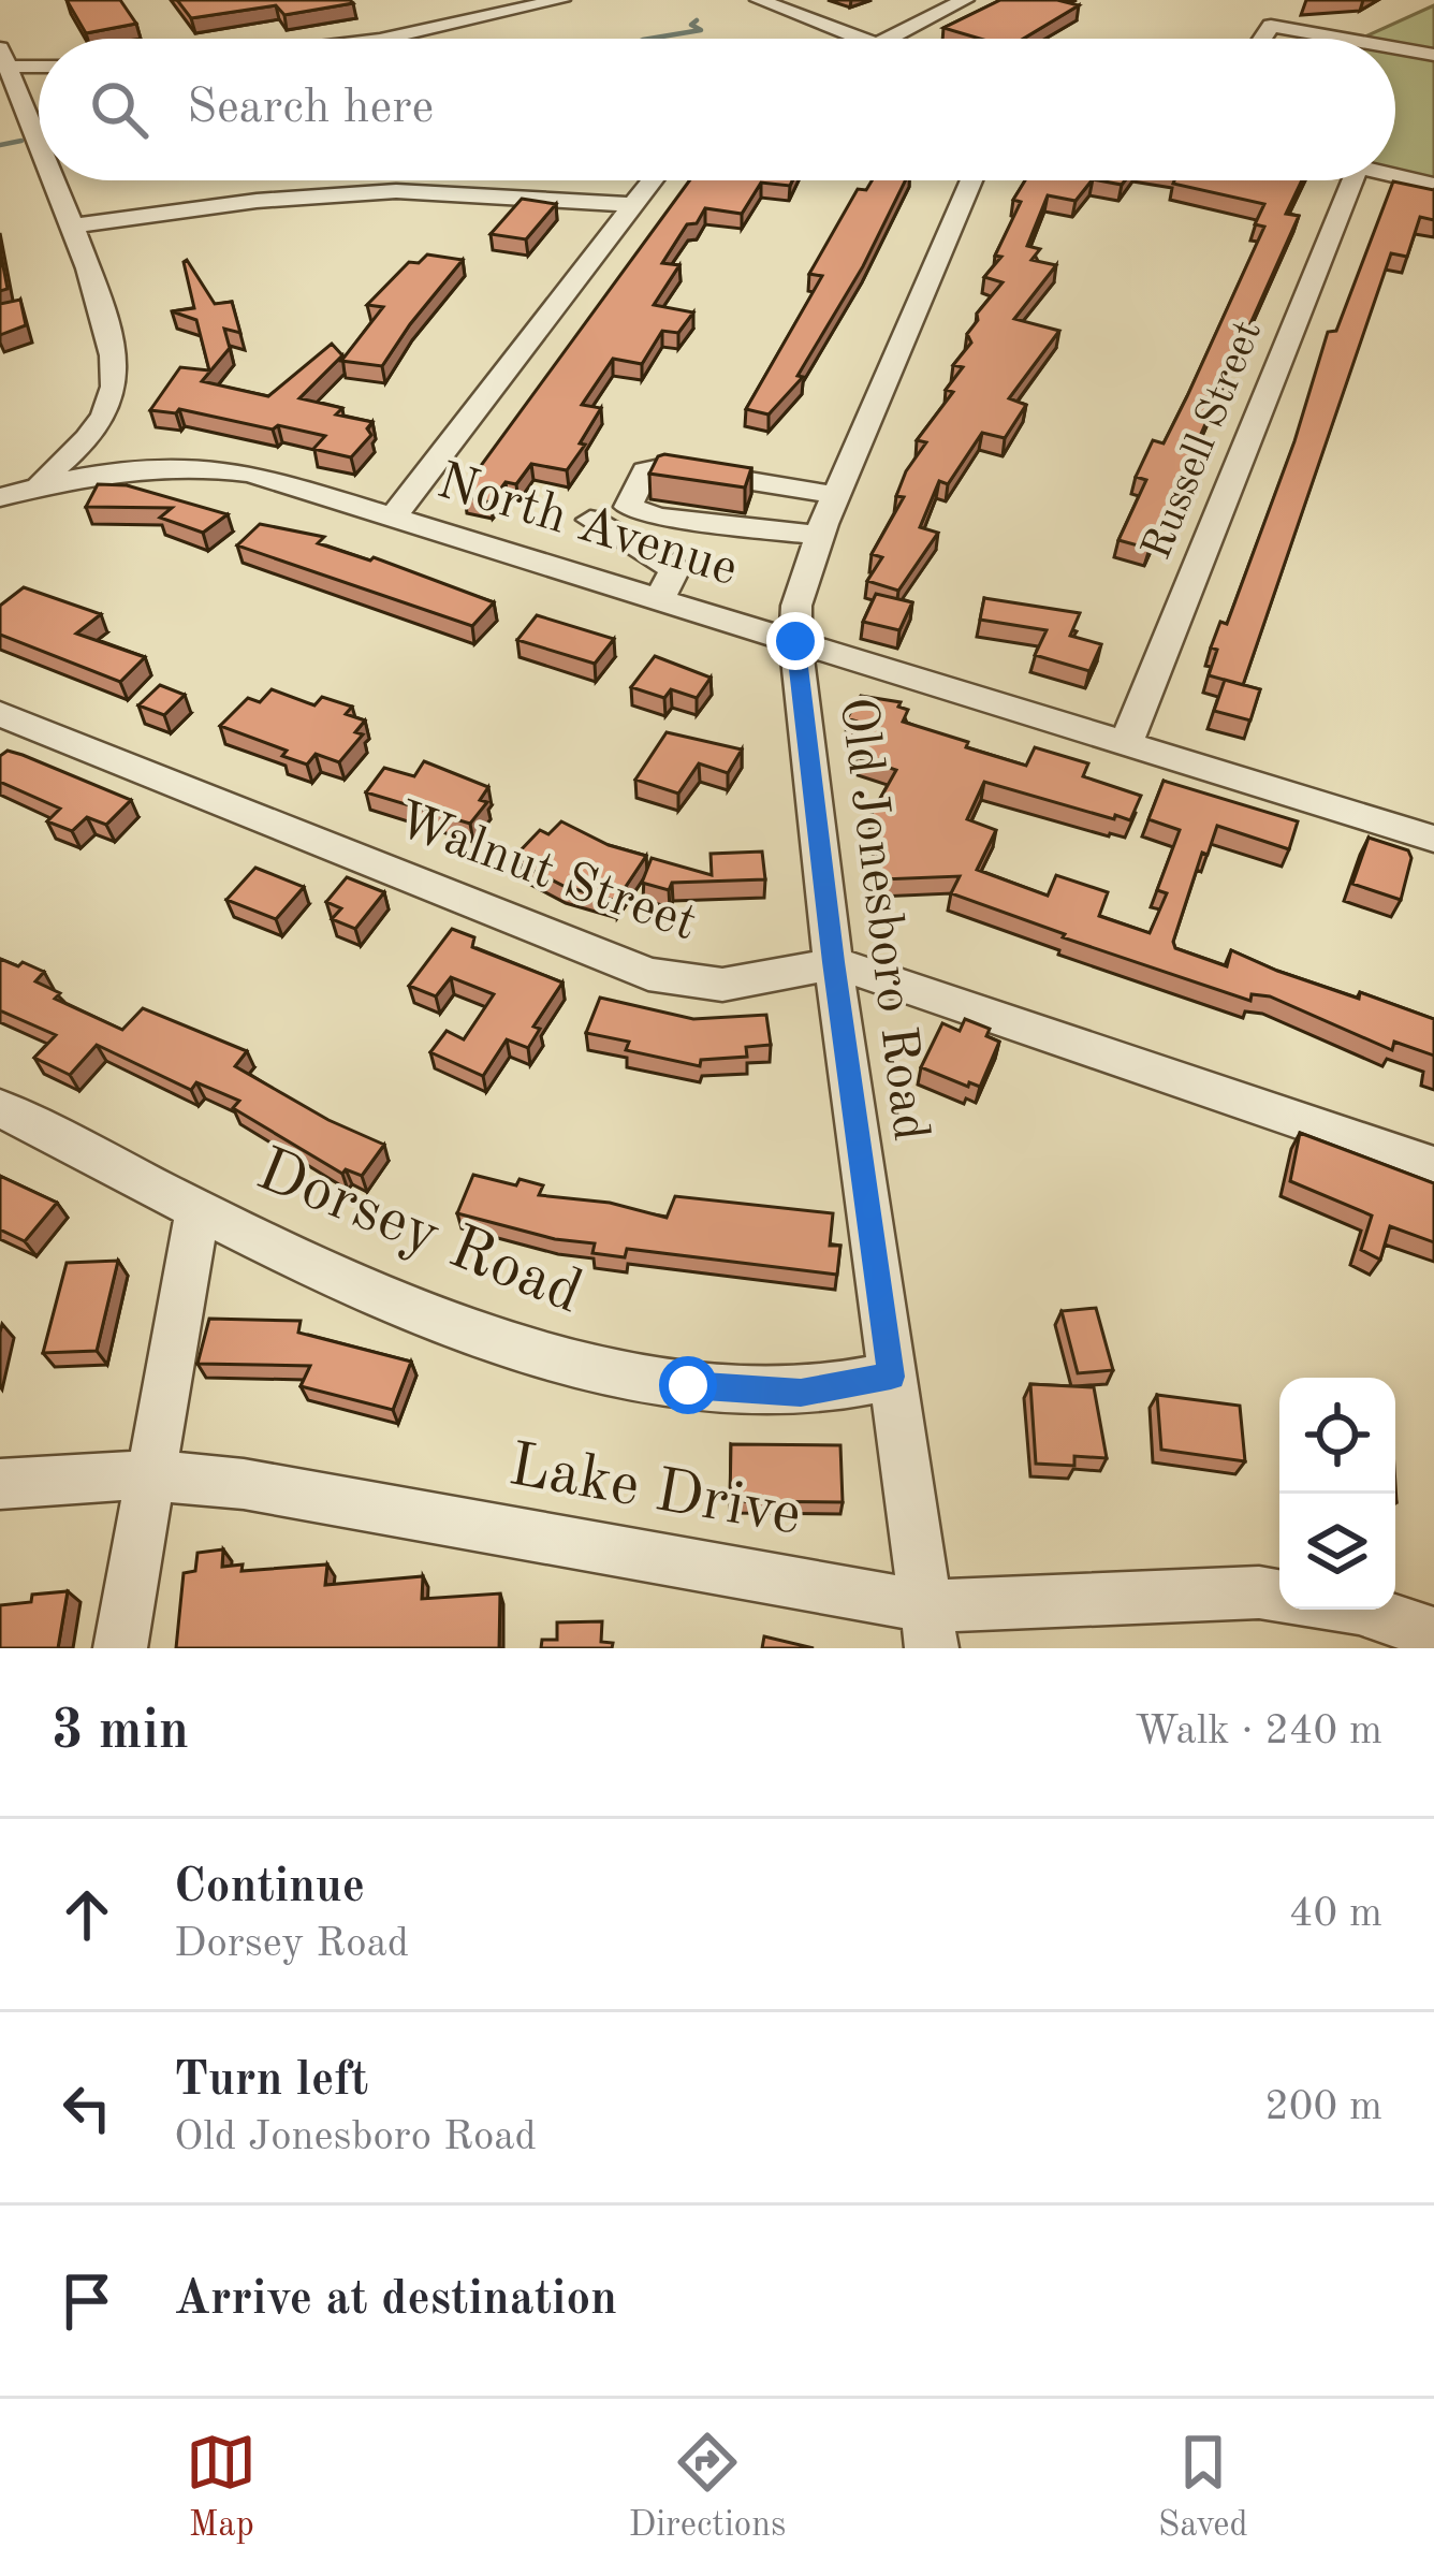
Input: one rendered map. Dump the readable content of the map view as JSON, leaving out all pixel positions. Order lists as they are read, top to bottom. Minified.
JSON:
{"streets":{"street":["Russell Street","North Avenue","Walnut Street","Old Jonesboro Road","Dorsey Road","Lake Drive"]},"crossings":[["Russell Street","North Avenue"],["North Avenue","Old Jonesboro Road"],["Walnut Street","Old Jonesboro Road"],["Old Jonesboro Road","Dorsey Road"],["Old Jonesboro Road","Lake Drive"]],"page":{"search":"Search here","heading":["3 min","Walk · 240 m"],"list":[["Continue","Dorsey Road","40 m"],["Turn left","Old Jonesboro Road","200 m"],"Arrive at destination"],"nav":["Map","Directions","Saved"]}}
